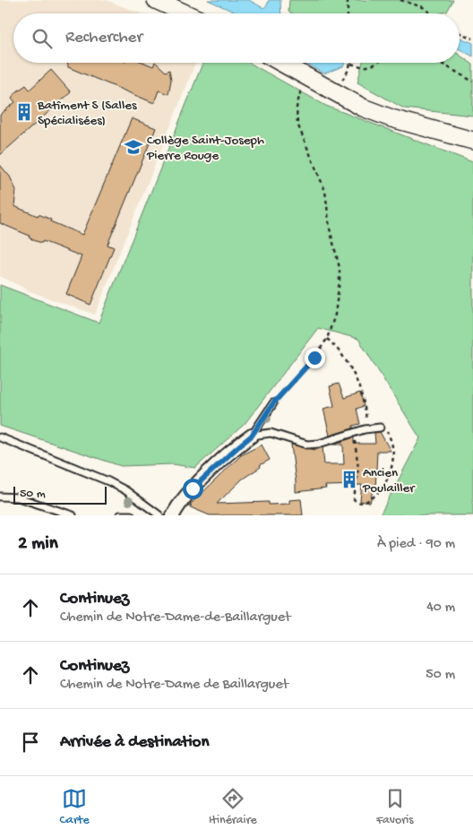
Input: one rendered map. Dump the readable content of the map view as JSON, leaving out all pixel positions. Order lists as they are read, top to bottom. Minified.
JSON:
{"places":{"building":["Batîment S (Salles Spécialisées)","Ancien Poulailler"],"school or university":["Collège Saint-Joseph Pierre Rouge"]},"scale_bar":"50 m","page":{"search":"Rechercher","scale":"50 m","heading":["2 min","À pied · 90 m"],"list":[["Continuez","Chemin de Notre-Dame-de-Baillarguet","40 m"],["Continuez","Chemin de Notre-Dame de Baillarguet","50 m"],"Arrivée à destination"],"nav":["Carte","Itinéraire","Favoris"]}}
